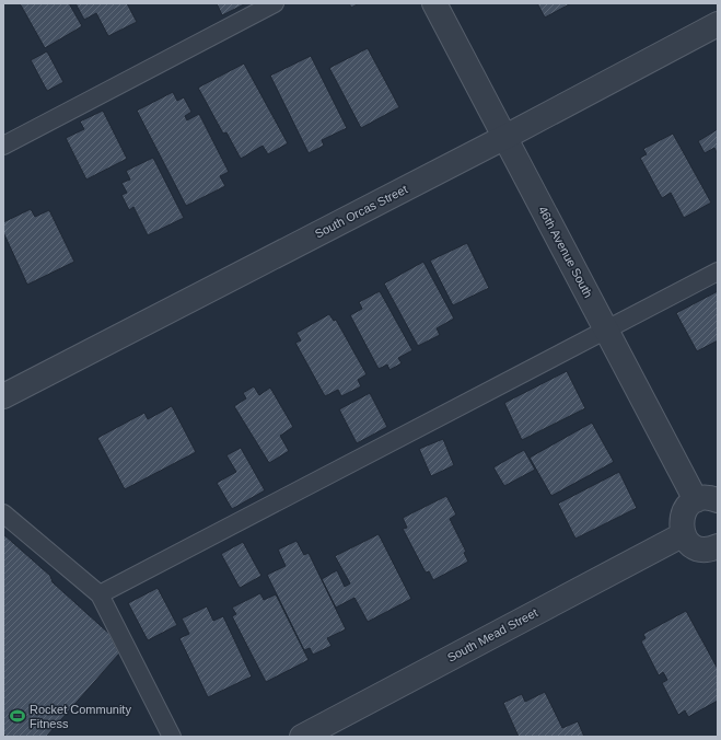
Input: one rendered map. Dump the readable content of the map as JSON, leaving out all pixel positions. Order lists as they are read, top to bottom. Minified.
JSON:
{"streets":{"street":["South Orcas Street","46th Avenue South","South Mead Street"]},"crossings":[["South Orcas Street","46th Avenue South"]],"places":{"sports":["Rocket Community Fitness"]}}
